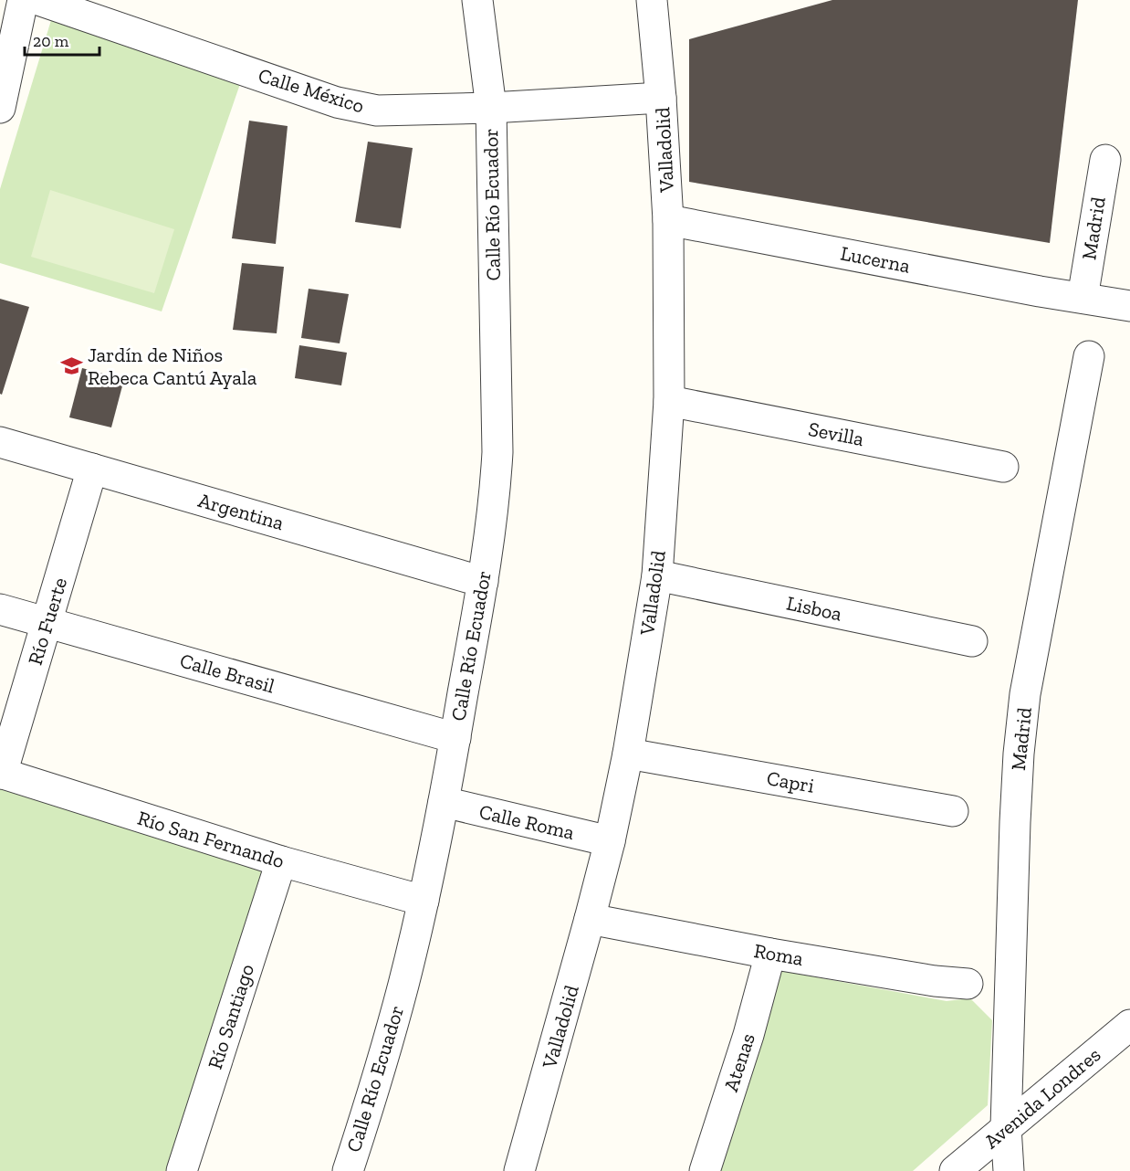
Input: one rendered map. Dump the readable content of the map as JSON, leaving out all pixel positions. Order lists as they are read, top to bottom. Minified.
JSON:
{"streets":{"street":["Calle México","Valladolid","Calle Río Ecuador","Madrid","Lucerna","Sevilla","Argentina","Lisboa","Río Fuerte","Calle Brasil","Capri","Calle Roma","Río San Fernando","Roma","Río Santiago","Atenas","Avenida Londres"]},"crossings":[["Calle México","Valladolid"],["Calle México","Calle Río Ecuador"],["Valladolid","Lucerna"],["Valladolid","Sevilla"],["Valladolid","Lisboa"],["Valladolid","Capri"],["Valladolid","Calle Roma"],["Valladolid","Roma"],["Calle Río Ecuador","Argentina"],["Calle Río Ecuador","Calle Brasil"],["Calle Río Ecuador","Calle Roma"],["Calle Río Ecuador","Río San Fernando"],["Madrid","Lucerna"],["Madrid","Avenida Londres"],["Argentina","Río Fuerte"],["Río Fuerte","Calle Brasil"],["Río Fuerte","Río San Fernando"],["Río San Fernando","Río Santiago"],["Roma","Atenas"]],"places":{"school or university":["Jardín de Niños Rebeca Cantú Ayala"]},"scale_bar":"20 m"}
